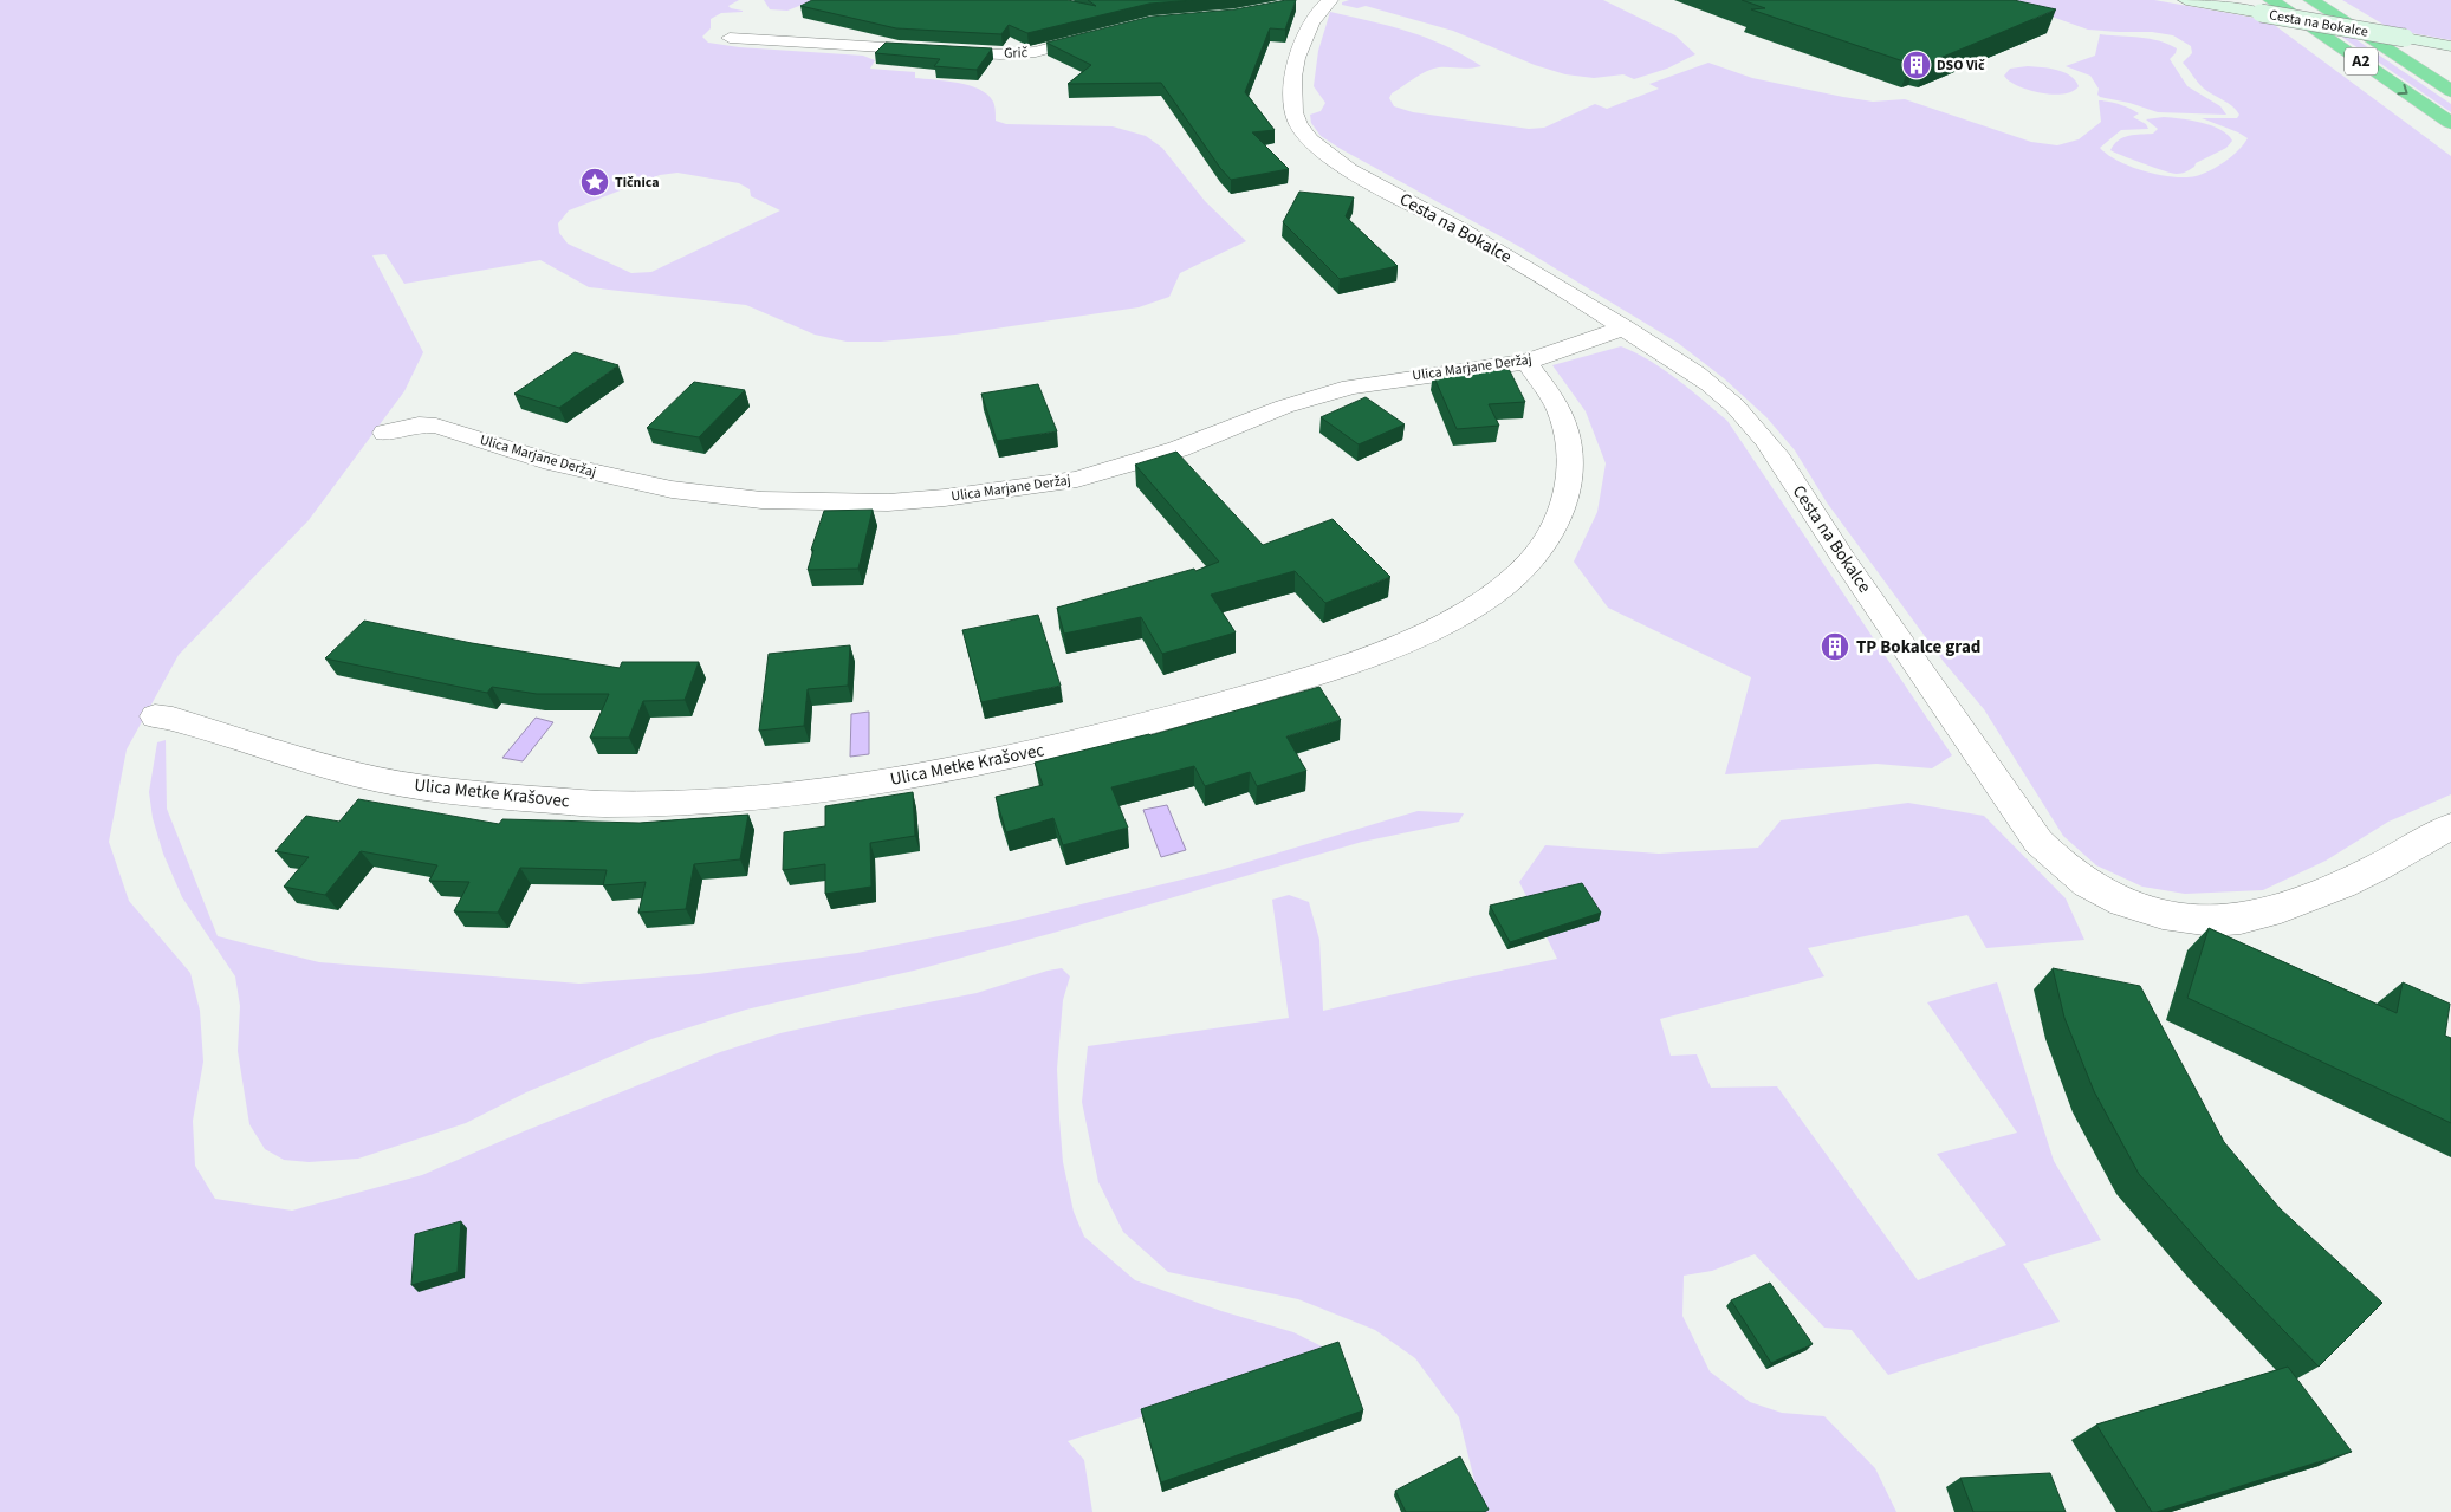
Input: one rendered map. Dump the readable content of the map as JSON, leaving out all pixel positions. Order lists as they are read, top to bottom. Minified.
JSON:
{"streets":{"highway":["A2"],"street":["Cesta na Bokalce","Grič","Ulica Marjane Deržaj","Ulica Metke Krašovec"]},"crossings":[["Cesta na Bokalce","A2"],["Cesta na Bokalce","Ulica Marjane Deržaj"],["Ulica Marjane Deržaj","Ulica Metke Krašovec"]],"places":{"building":["DSO Vič","TP Bokalce grad"],"place":["Tičnica"]}}
